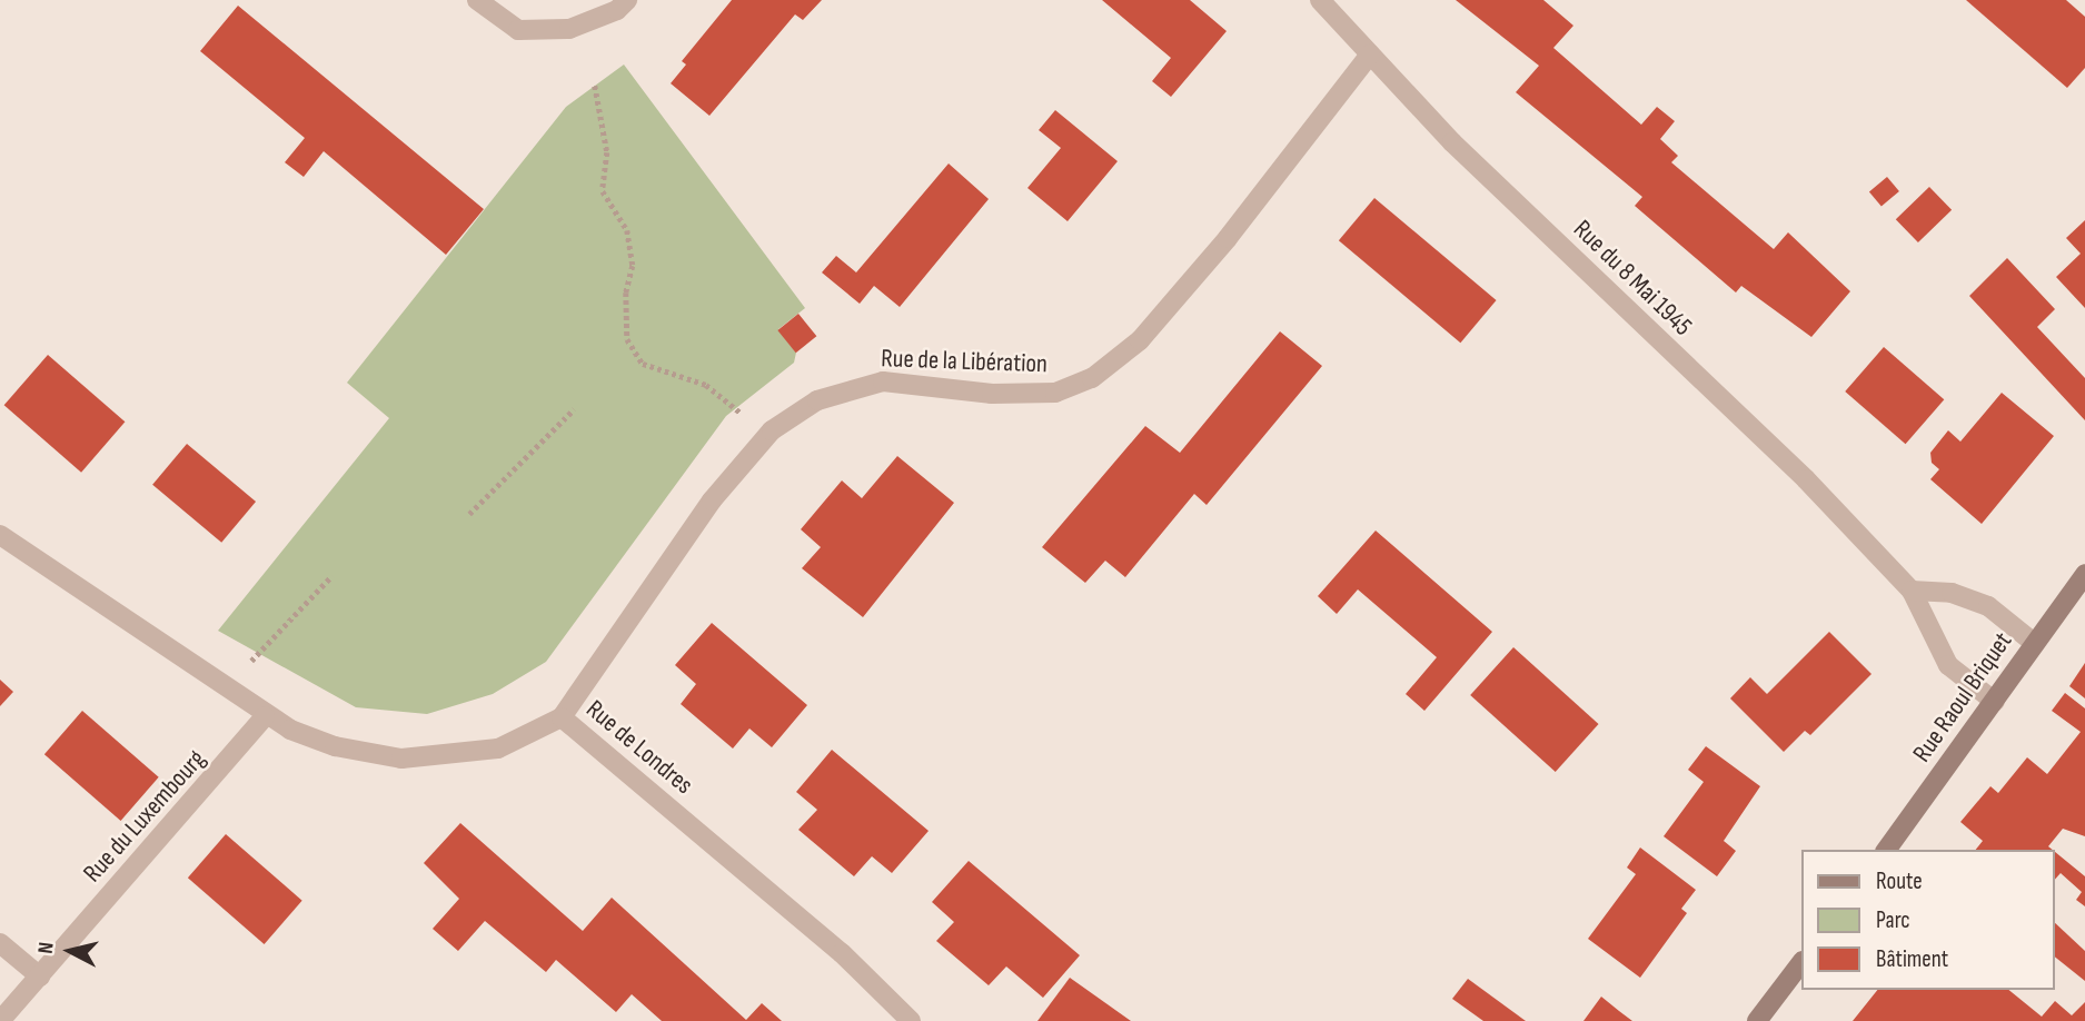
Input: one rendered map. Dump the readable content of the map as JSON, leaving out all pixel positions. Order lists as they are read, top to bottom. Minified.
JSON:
{"streets":{"main road":["Rue Raoul Briquet"],"street":["Rue du 8 Mai 1945","Rue de la Libération","Rue de Londres","Rue du Luxembourg"]},"crossings":[["Rue du 8 Mai 1945","Rue de la Libération"],["Rue du 8 Mai 1945","Rue Raoul Briquet"],["Rue de la Libération","Rue de Londres"],["Rue de Londres","Rue du Luxembourg"]],"legend":["Route","Parc","Bâtiment"],"north":"left"}
